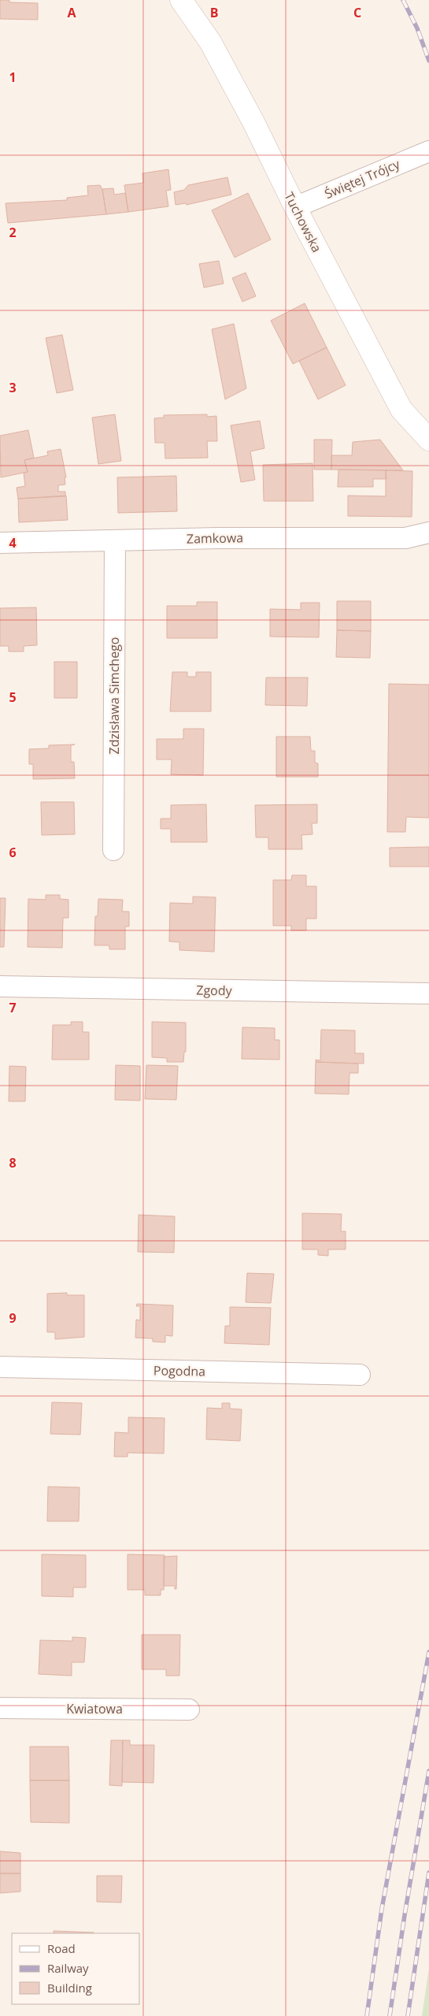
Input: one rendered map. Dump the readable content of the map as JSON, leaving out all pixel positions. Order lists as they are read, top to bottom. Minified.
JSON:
{"streets":{"street":["Świętej Trójcy","Tuchowska","Zamkowa","Zdzisława Simchego","Zgody","Pogodna","Kwiatowa"]},"crossings":[["Świętej Trójcy","Tuchowska"],["Zamkowa","Zdzisława Simchego"]],"legend":["Road","Railway","Building"],"grid":{"columns":["A","B","C"],"rows":["1","2","3","4","5","6","7","8","9"]}}
